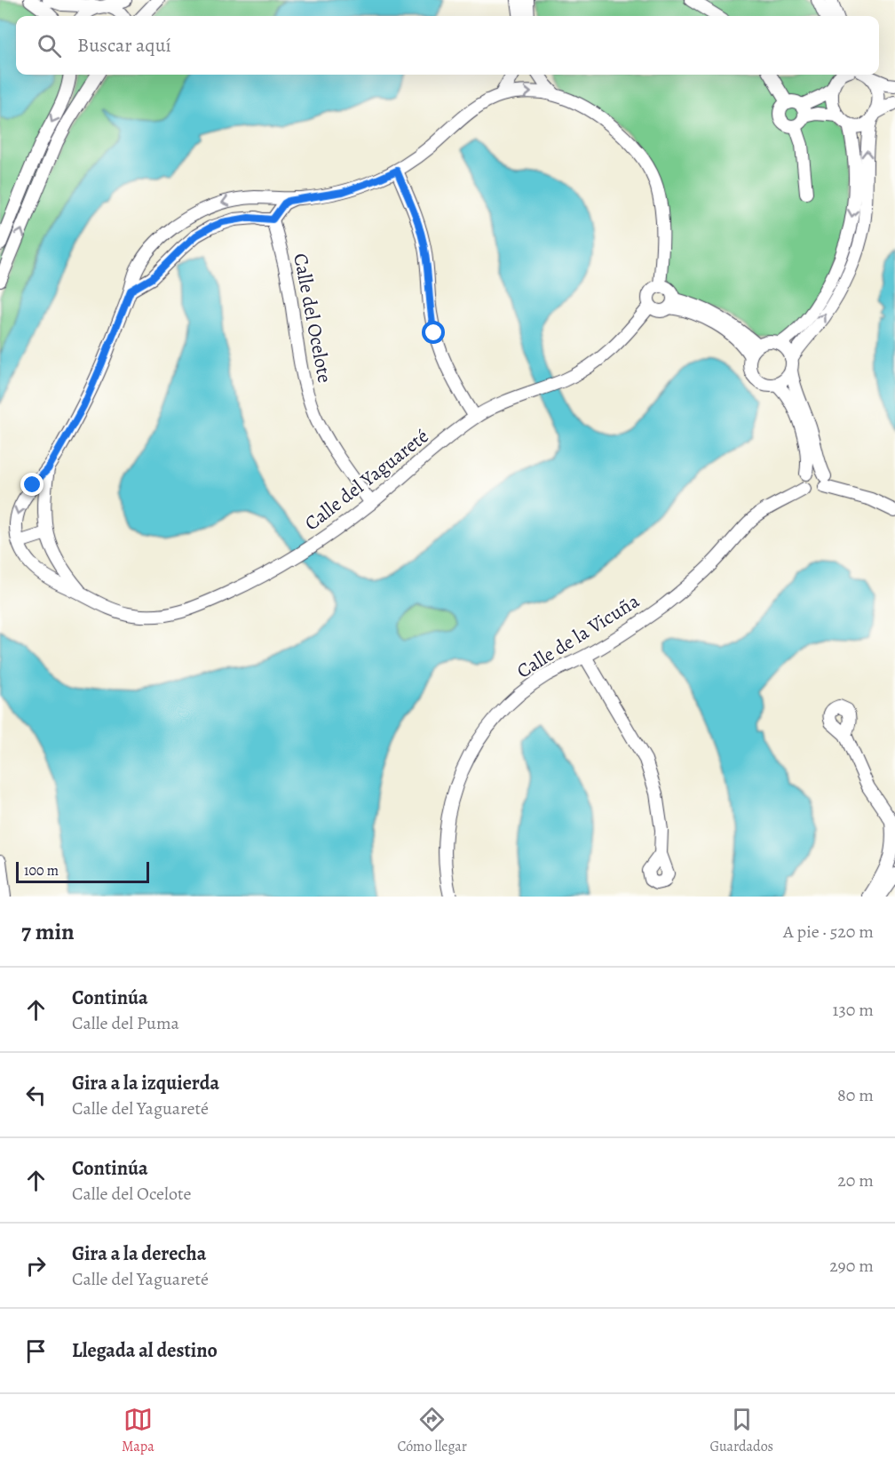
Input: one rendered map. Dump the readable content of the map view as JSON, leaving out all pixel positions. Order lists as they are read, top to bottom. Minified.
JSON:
{"streets":{"street":["Calle del Ocelote","Calle del Yaguareté","Calle de la Vicuña"]},"crossings":[["Calle del Ocelote","Calle del Yaguareté"]],"scale_bar":"100 m","page":{"search":"Buscar aquí","scale":"100 m","heading":["7 min","A pie · 520 m"],"list":[["Continúa","Calle del Puma","130 m"],["Gira a la izquierda","Calle del Yaguareté","80 m"],["Continúa","Calle del Ocelote","20 m"],["Gira a la derecha","Calle del Yaguareté","290 m"],"Llegada al destino"],"nav":["Mapa","Cómo llegar","Guardados"]}}
